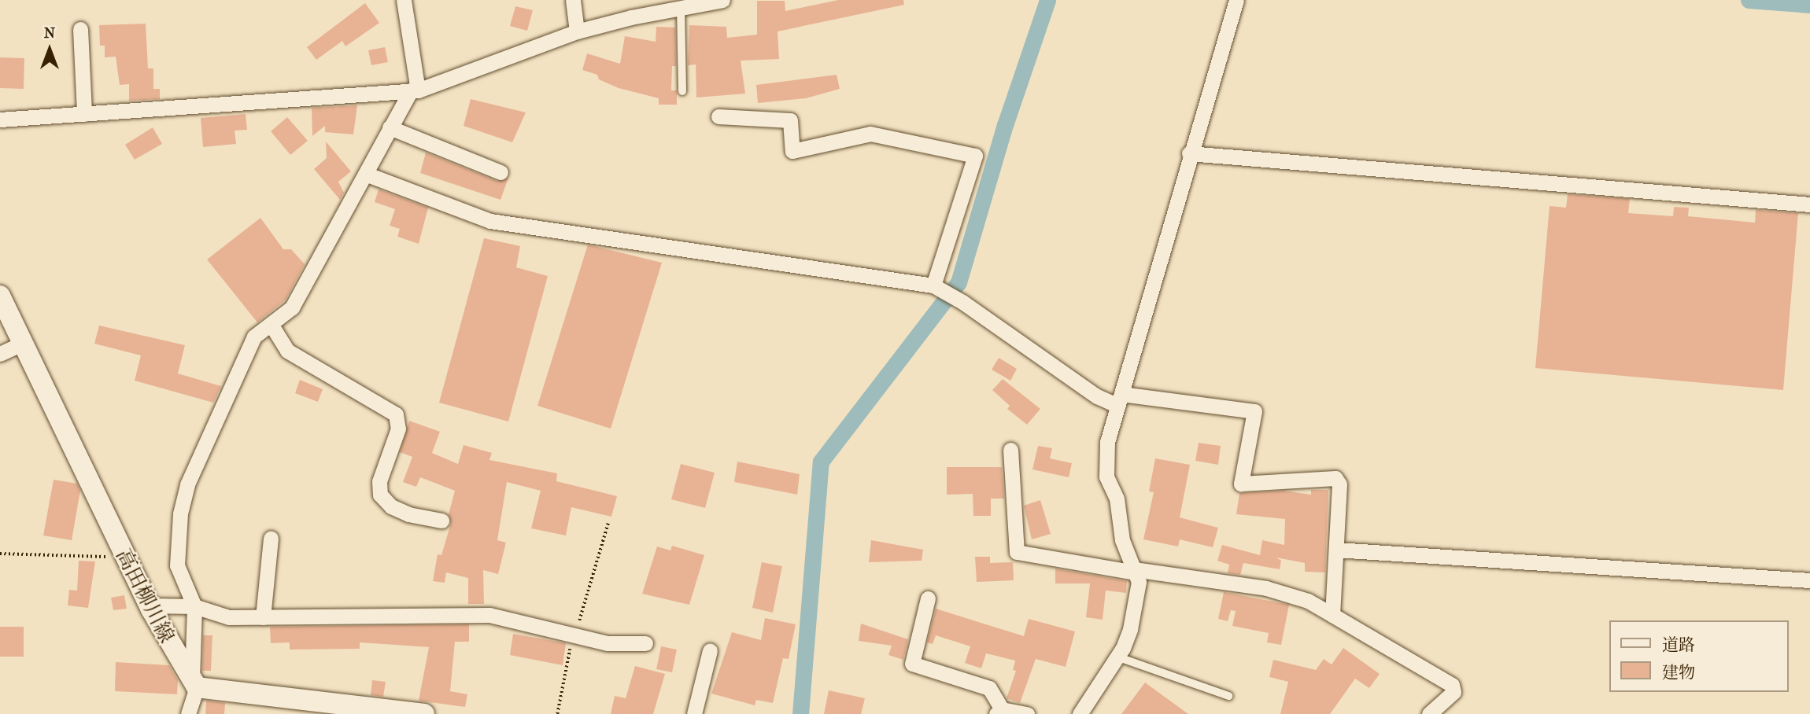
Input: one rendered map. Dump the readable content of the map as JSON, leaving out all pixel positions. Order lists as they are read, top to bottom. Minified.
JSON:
{"streets":{"main road":["高田柳川線"]},"legend":["道路","建物"],"north":"top"}
